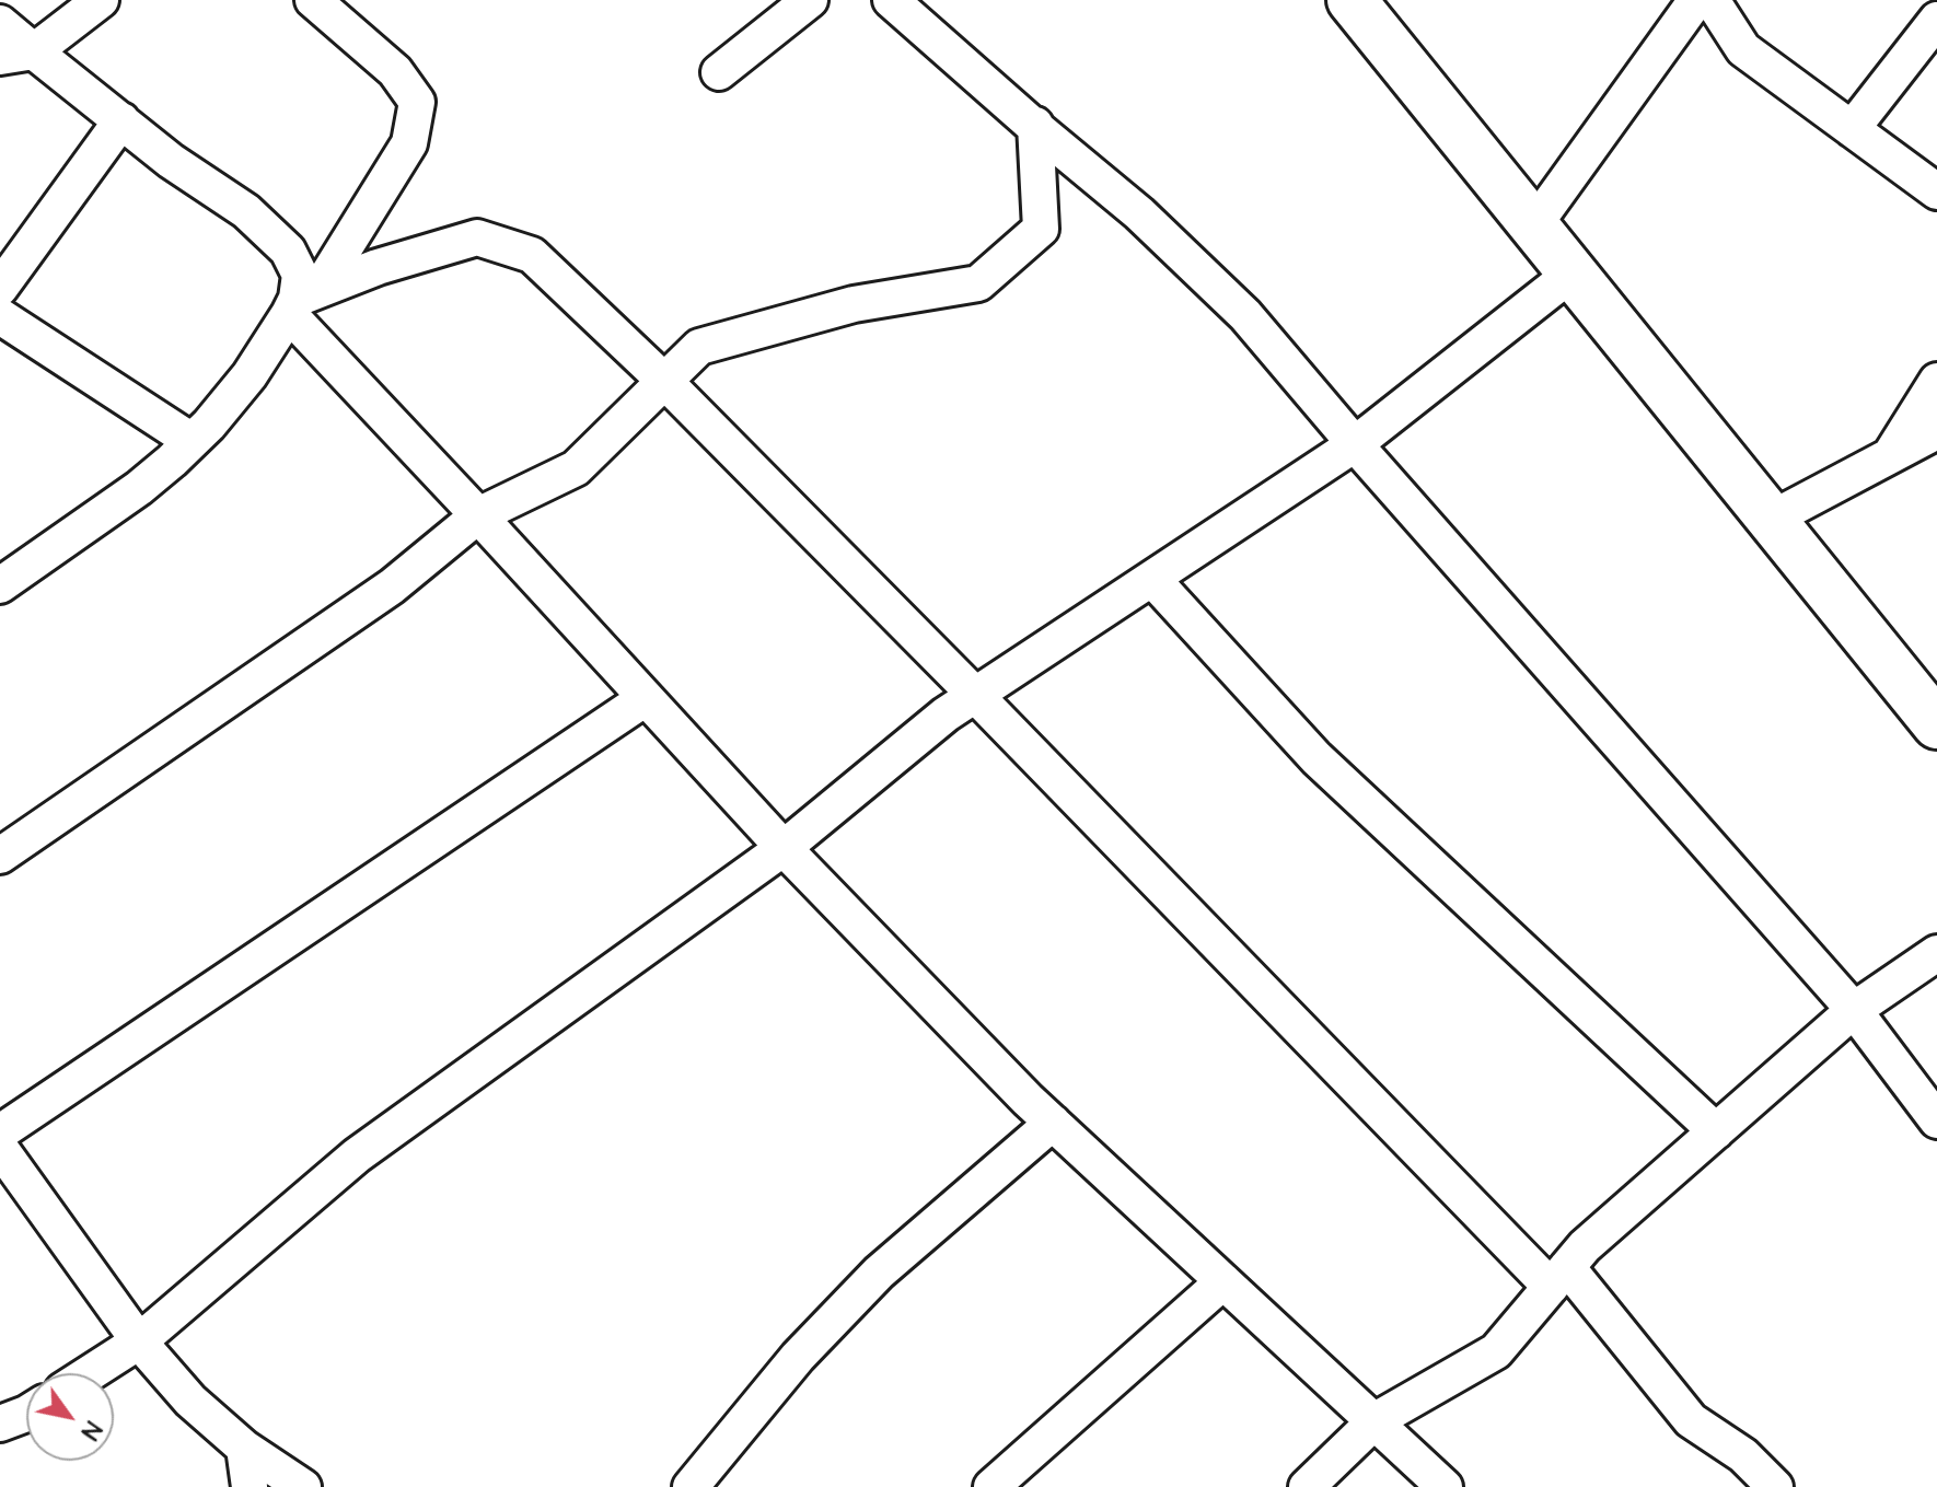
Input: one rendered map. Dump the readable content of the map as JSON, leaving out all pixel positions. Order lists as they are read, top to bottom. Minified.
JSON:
{"north":"bottom right"}
